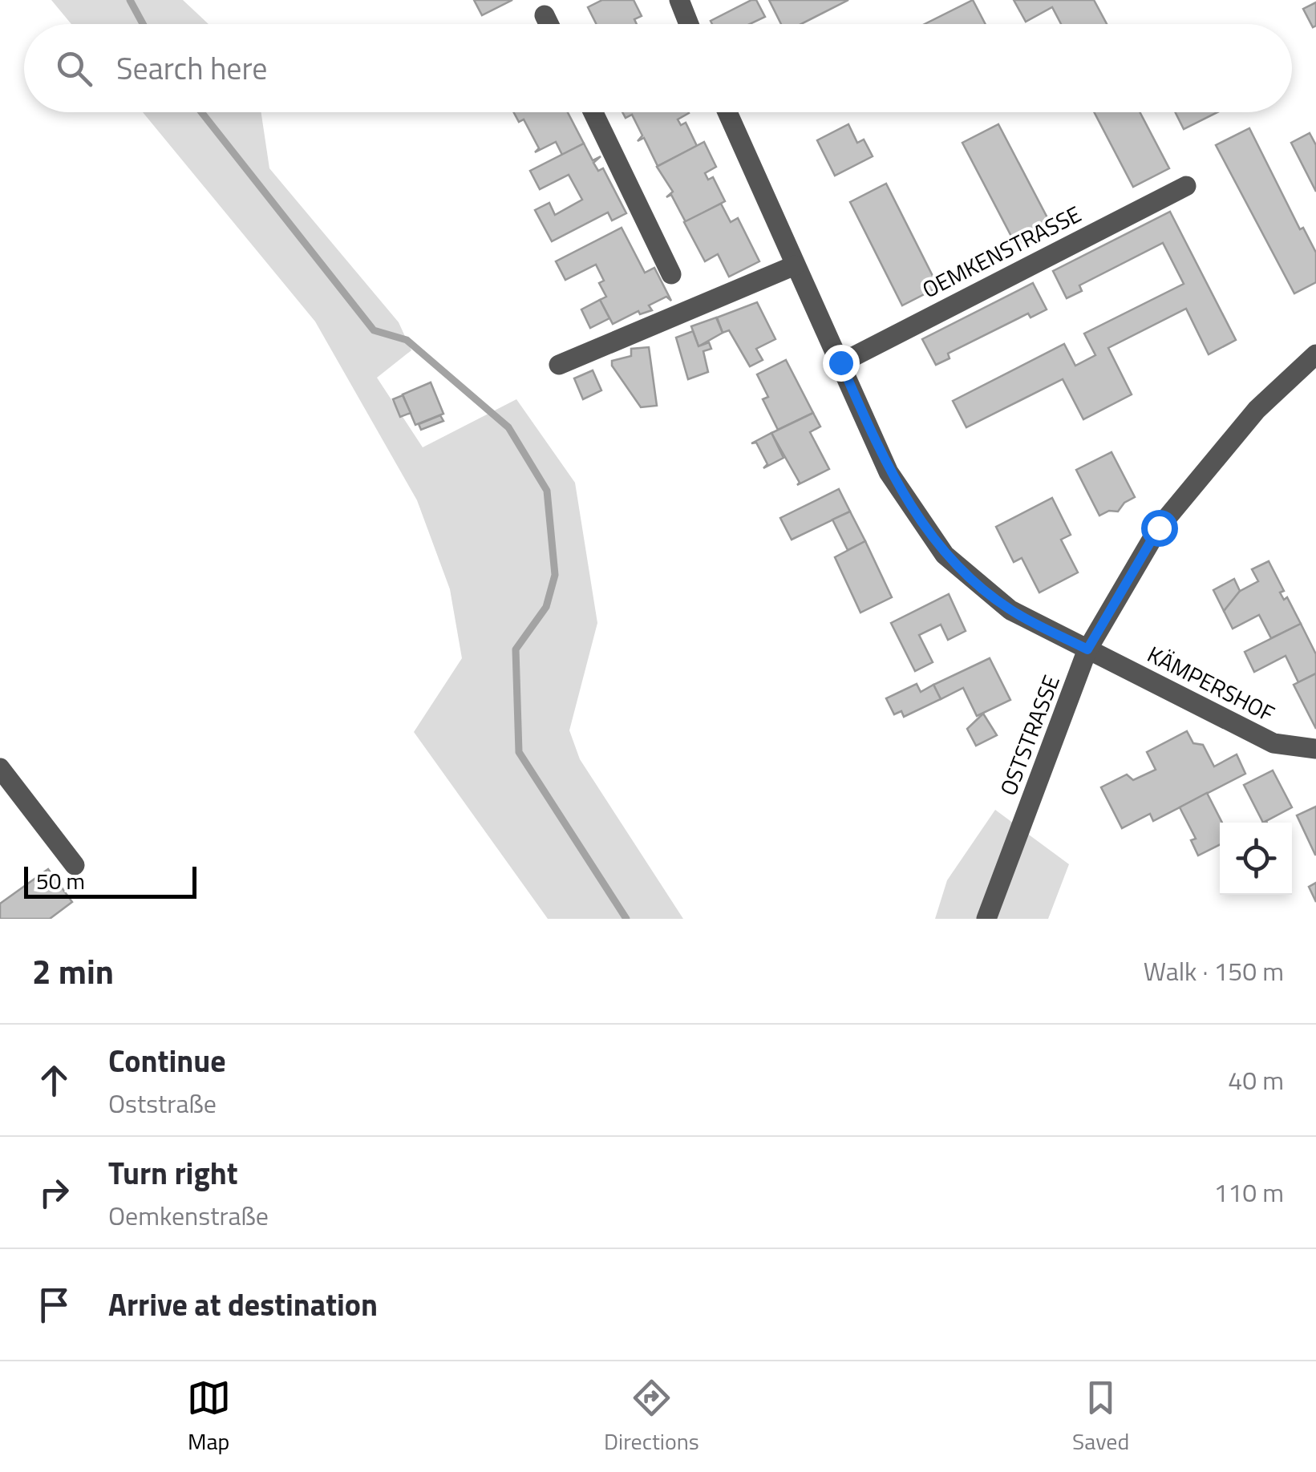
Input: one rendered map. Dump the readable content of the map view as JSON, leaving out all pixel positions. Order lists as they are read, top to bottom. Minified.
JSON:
{"streets":{"street":["OEMKENSTRASSE","KÄMPERSHOF","OSTSTRASSE"]},"crossings":[["KÄMPERSHOF","OSTSTRASSE"]],"scale_bar":"50 m","page":{"search":"Search here","scale":"50 m","heading":["2 min","Walk · 150 m"],"list":[["Continue","Oststraße","40 m"],["Turn right","Oemkenstraße","110 m"],"Arrive at destination"],"nav":["Map","Directions","Saved"]}}
